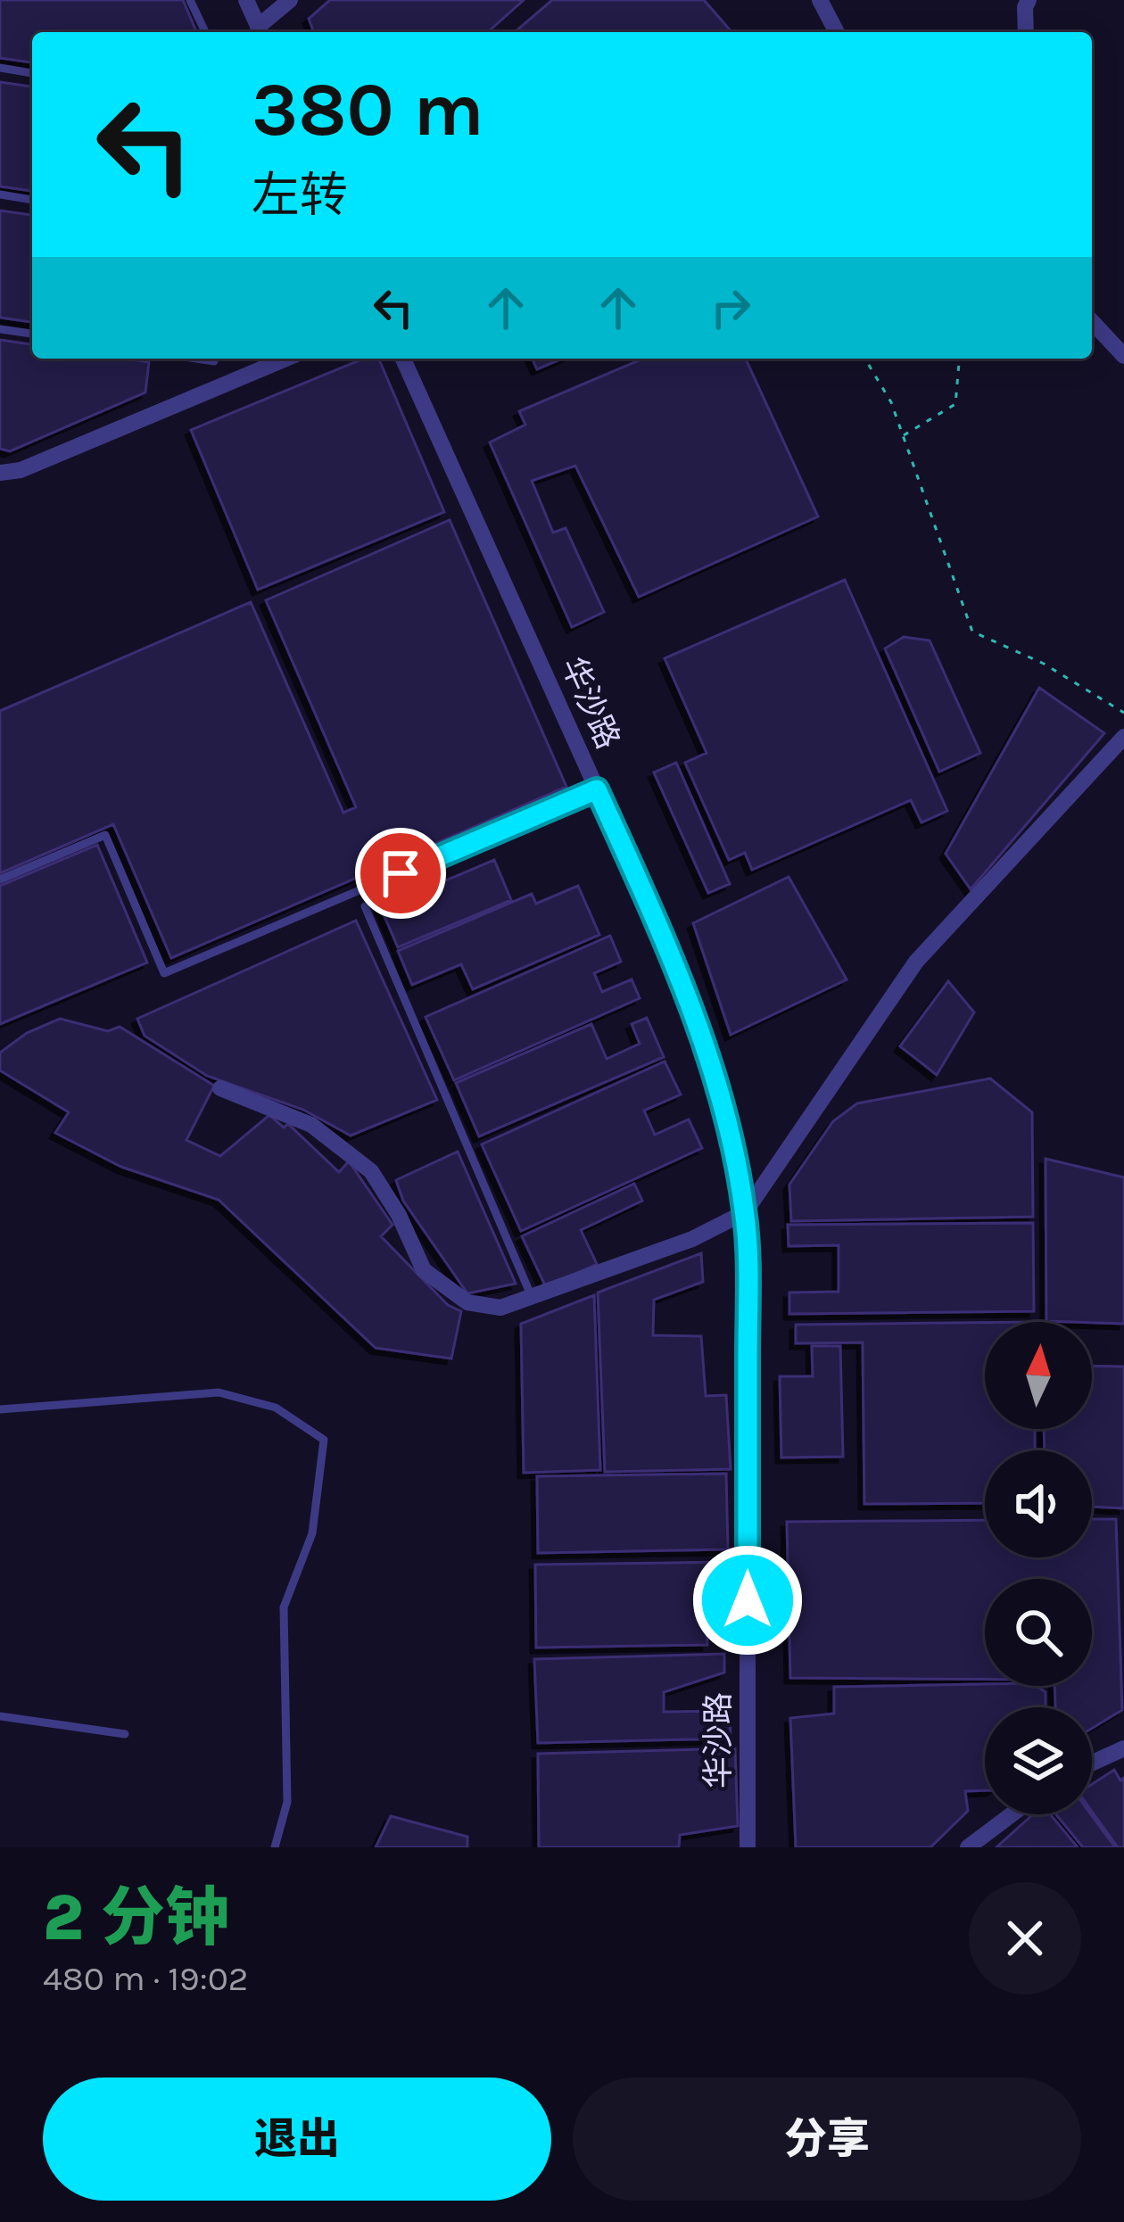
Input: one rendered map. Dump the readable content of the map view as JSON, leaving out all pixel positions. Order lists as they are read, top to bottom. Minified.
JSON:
{"streets":{"street":["华沙路"]},"north":"top","page":{"turn":["380 m","左转"],"heading":["2 分钟","480 m · 19:02"],"buttons":["退出","分享"]}}
